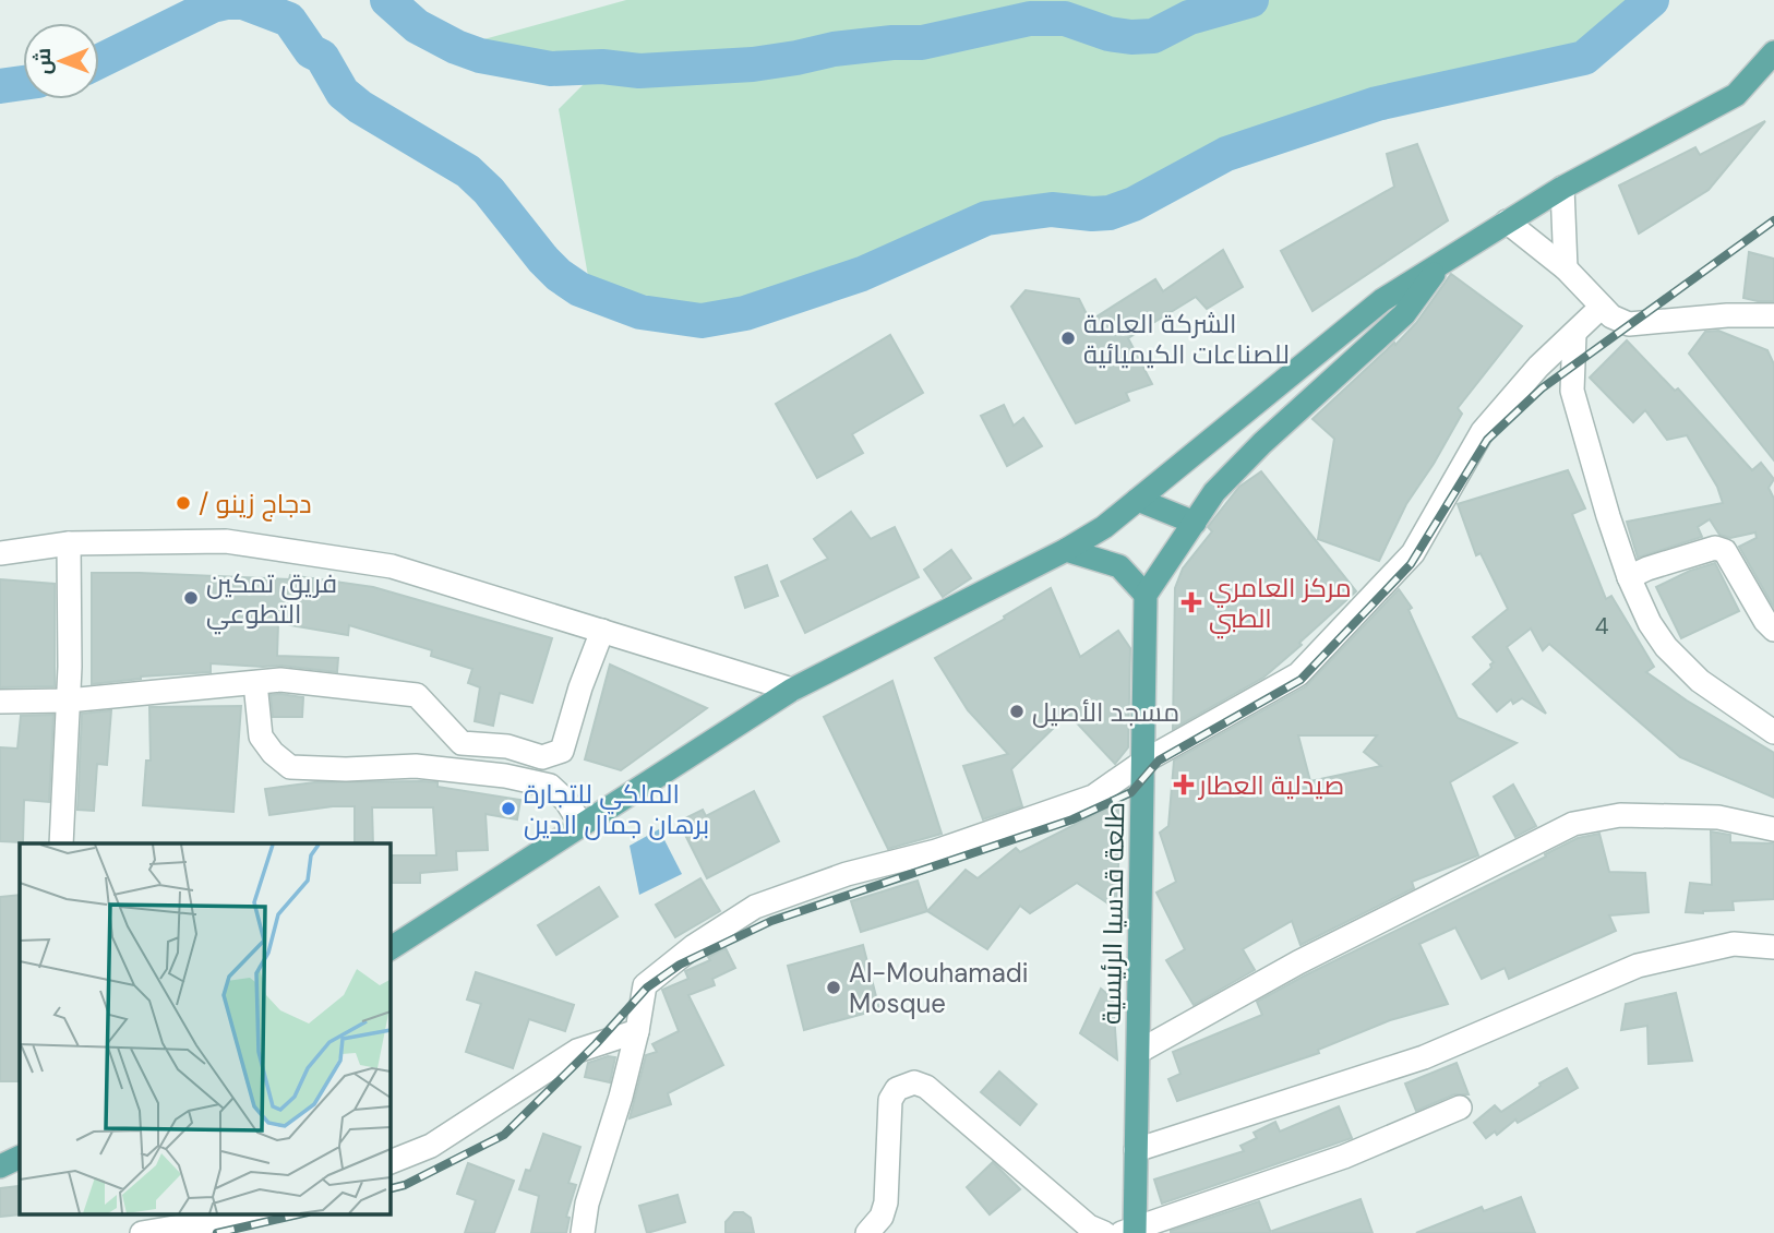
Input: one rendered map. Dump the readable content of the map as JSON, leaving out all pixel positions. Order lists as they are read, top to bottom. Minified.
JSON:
{"streets":{"main road":["طلعة قدسيا الرئيسية"]},"places":{"other":["الشركة العامة للصناعات الكيميائية","/ دجاج زينو","فريق تمكين التطوعي","مسجد الأصيل","الملكي للتجارة برهان جمال الدين","Al-Mouhamadi Mosque"],"health":["مركز العامري الطبي","صيدلية العطار"]},"house_numbers":["4"],"north":"left"}
